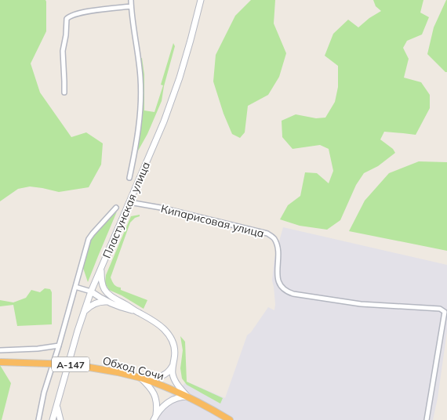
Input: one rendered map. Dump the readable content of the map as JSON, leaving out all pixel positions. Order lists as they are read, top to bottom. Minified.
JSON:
{"streets":{"highway":["А-147","Обход Сочи"],"main road":["Пластунская улица"],"street":["Кипарисовая улица"]},"crossings":[["Пластунская улица","Кипарисовая улица"],["Пластунская улица","А-147"],["А-147","Обход Сочи"]]}
